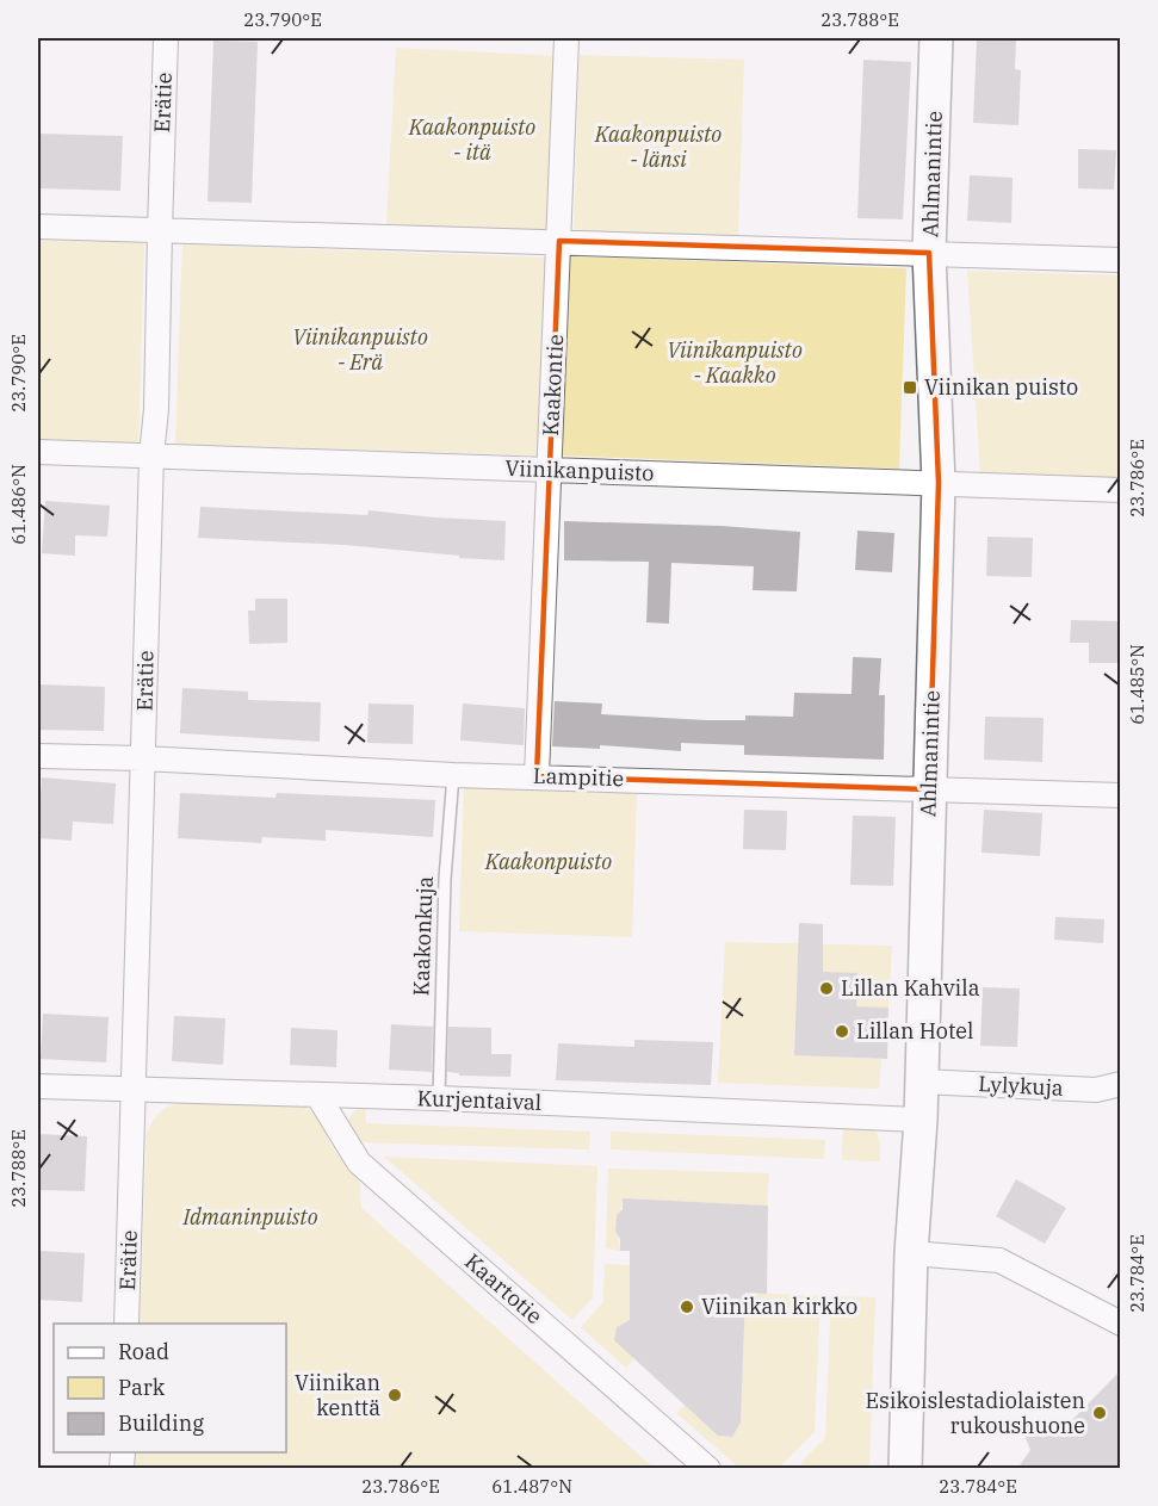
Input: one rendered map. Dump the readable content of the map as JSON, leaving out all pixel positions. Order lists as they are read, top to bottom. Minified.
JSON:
{"streets":{"street":["Erätie","Ahlmanintie","Kaakontie","Viinikanpuisto","Lampitie","Lylykuja","Kurjentaival","Kaartotie"],"lane":["Kaakonkuja"]},"crossings":[["Erätie","Viinikanpuisto"],["Erätie","Lampitie"],["Erätie","Kurjentaival"],["Ahlmanintie","Viinikanpuisto"],["Ahlmanintie","Lampitie"],["Ahlmanintie","Lylykuja"],["Ahlmanintie","Kurjentaival"],["Kaakontie","Viinikanpuisto"],["Kaakontie","Lampitie"],["Lampitie","Kaakonkuja"],["Kaakonkuja","Kurjentaival"],["Kurjentaival","Kaartotie"]],"parks":["Kaakonpuisto - itä","Kaakonpuisto - länsi","Viinikanpuisto - Erä","Viinikanpuisto - Kaakko","Kaakonpuisto","Idmaninpuisto"],"places":{"transit":["Viinikan puisto"],"other":["Lillan Kahvila","Lillan Hotel","Viinikan kirkko","Viinikan kenttä","Esikoislestadiolaisten rukoushuone"]},"legend":["Road","Park","Building"],"coordinates":["23.790°E","23.788°E","23.786°E","61.486°N","61.485°N","23.784°E","61.487°N"]}
